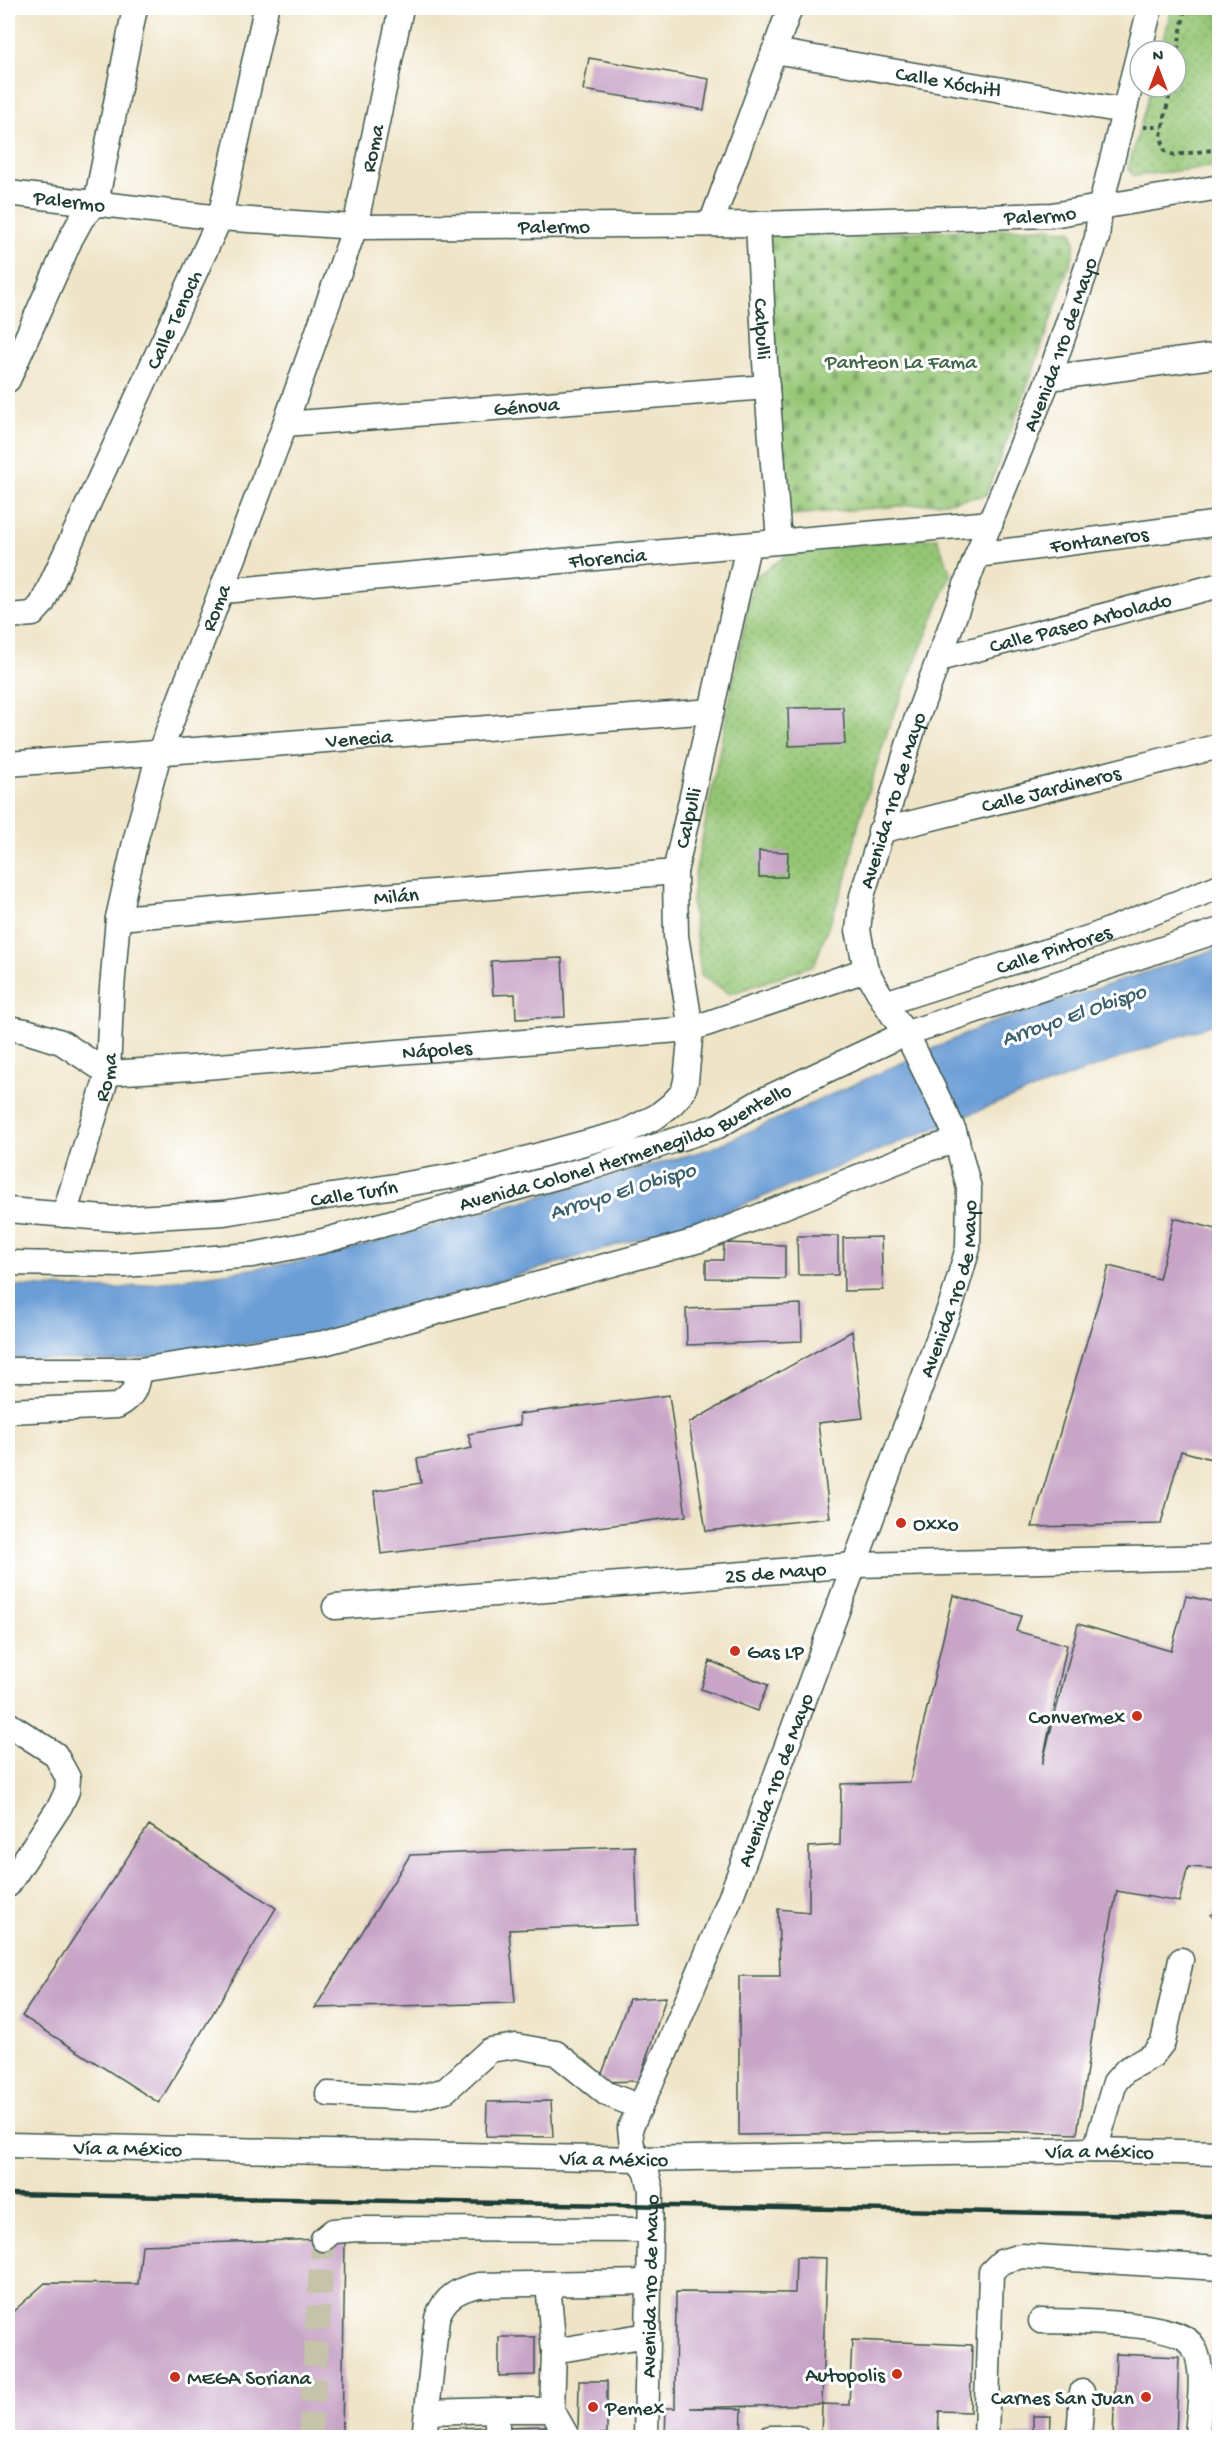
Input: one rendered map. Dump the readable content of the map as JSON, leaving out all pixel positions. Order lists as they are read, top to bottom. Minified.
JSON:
{"streets":{"street":["Calle Xóchitl","Roma","Palermo","Calle Tenoch","Calpulli","Avenida 1ro de Mayo","Génova","Fontaneros","Florencia","Calle Paseo Arbolado","Venecia","Calle Jardineros","Milán","Calle Pintores","Nápoles","Avenida Colonel Hermenegildo Buentello","Calle Turín","25 de Mayo","Vía a México"]},"crossings":[["Calle Xóchitl","Avenida 1ro de Mayo"],["Roma","Palermo"],["Roma","Génova"],["Roma","Florencia"],["Roma","Venecia"],["Roma","Milán"],["Roma","Nápoles"],["Roma","Calle Turín"],["Palermo","Calle Tenoch"],["Palermo","Calpulli"],["Palermo","Avenida 1ro de Mayo"],["Calpulli","Génova"],["Calpulli","Florencia"],["Calpulli","Venecia"],["Calpulli","Milán"],["Calpulli","Nápoles"],["Calpulli","Calle Turín"],["Avenida 1ro de Mayo","Fontaneros"],["Avenida 1ro de Mayo","Florencia"],["Avenida 1ro de Mayo","Calle Paseo Arbolado"],["Avenida 1ro de Mayo","Calle Jardineros"],["Avenida 1ro de Mayo","Calle Pintores"],["Avenida 1ro de Mayo","Nápoles"],["Avenida 1ro de Mayo","Avenida Colonel Hermenegildo Buentello"],["Avenida 1ro de Mayo","25 de Mayo"],["Avenida 1ro de Mayo","Vía a México"]],"water":["Arroyo El Obispo"],"parks":["Panteon La Fama"],"places":["Oxxo","Gas LP","Convermex","Autopolis","MEGA Soriana","Carnes San Juan","Pemex"],"north":"top"}
